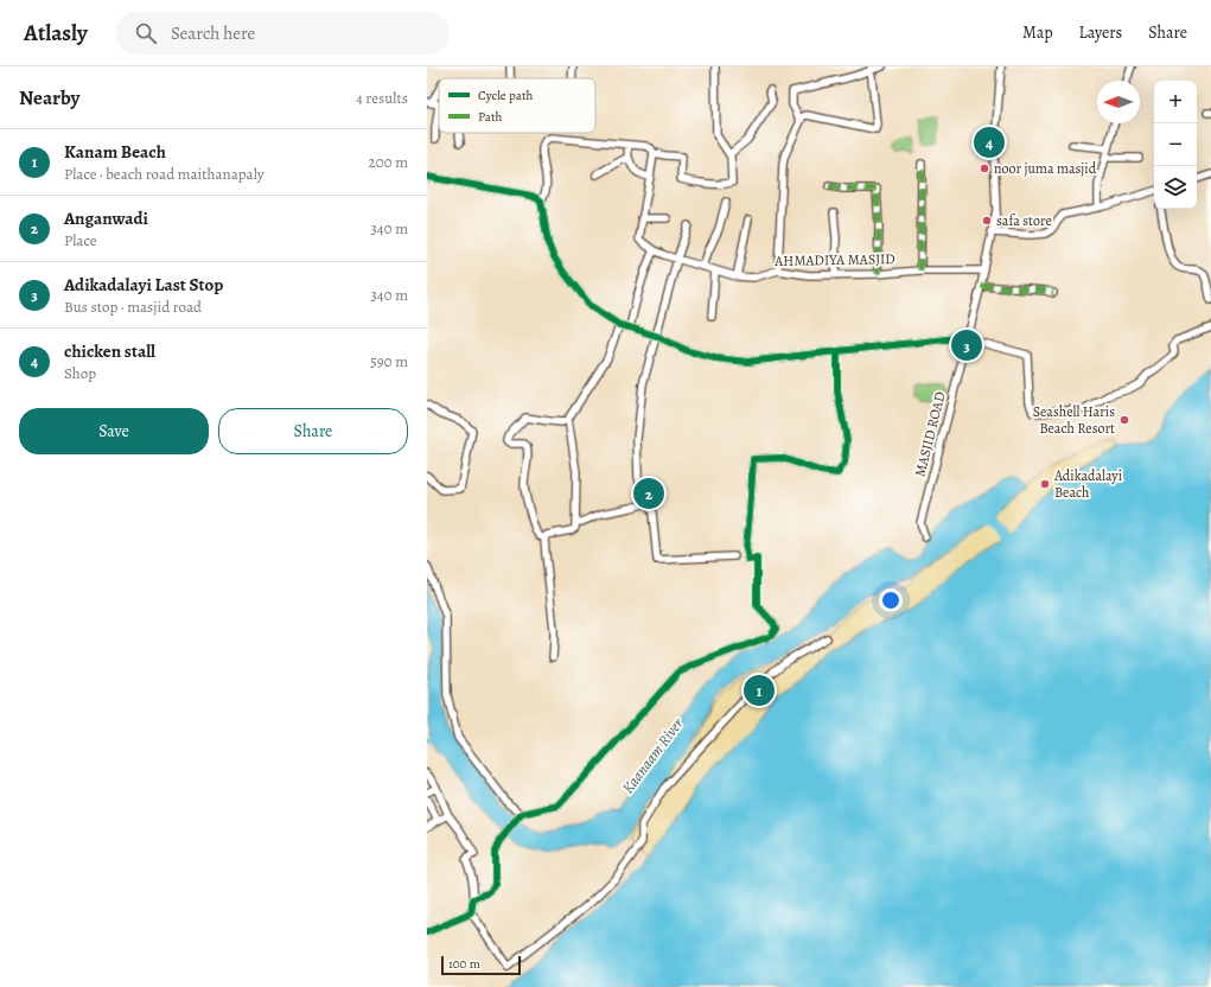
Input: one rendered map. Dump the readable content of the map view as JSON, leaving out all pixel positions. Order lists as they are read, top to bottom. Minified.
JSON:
{"streets":{"street":["AHMADIYA MASJID","MASJID ROAD"]},"crossings":[["AHMADIYA MASJID","MASJID ROAD"]],"water":["Kaanaam River"],"places":["noor juma masjid","safa store","Seashell Haris Beach Resort","Adikadalayi Beach"],"legend":["Cycle path","Path"],"scale_bar":"100 m","north":"left","page":{"header":"Atlasly","search":"Search here","nav":["Map","Layers","Share"],"heading":["Nearby","4 results"],"map_buttons":["+","−"],"pins":["4","3","2","1"],"list":[{"mark":"1","name":"Kanam Beach","note":"Place · beach road maithanapaly","value":"200 m"},{"mark":"2","name":"Anganwadi","note":"Place","value":"340 m"},{"mark":"3","name":"Adikadalayi Last Stop","note":"Bus stop · masjid road","value":"340 m"},{"mark":"4","name":"chicken stall","note":"Shop","value":"590 m"}],"buttons":["Save","Share"],"scale":"100 m"}}
